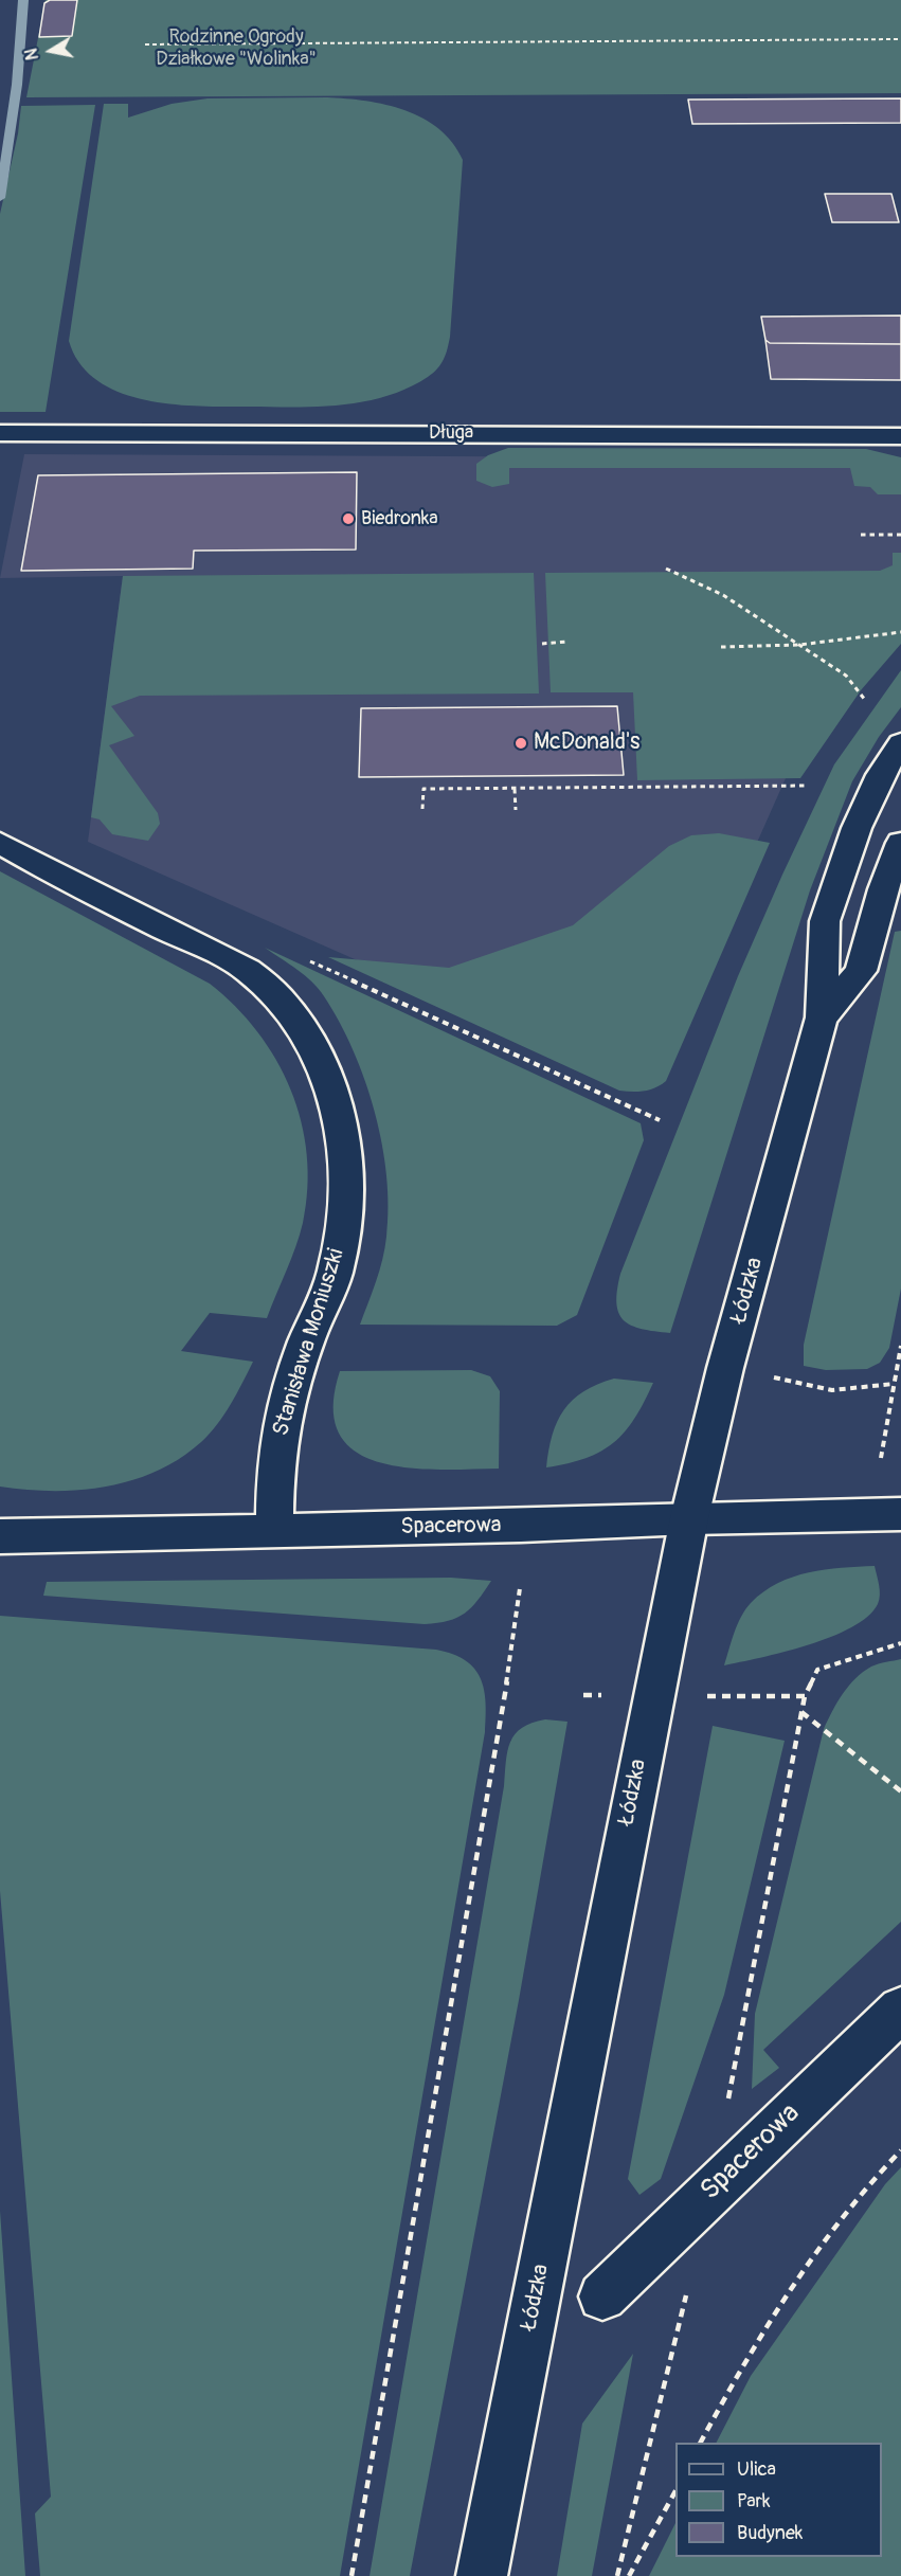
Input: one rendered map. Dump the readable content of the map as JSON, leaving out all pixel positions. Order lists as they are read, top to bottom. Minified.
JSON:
{"streets":{"street":["Długa","Łódzka","Stanisława Moniuszki","Spacerowa"]},"crossings":[["Łódzka","Spacerowa"],["Stanisława Moniuszki","Spacerowa"]],"parks":["Rodzinne Ogrody Działkowe \"Wolinka\""],"places":["Biedronka","McDonald's"],"legend":["Ulica","Park","Budynek"],"north":"left"}
